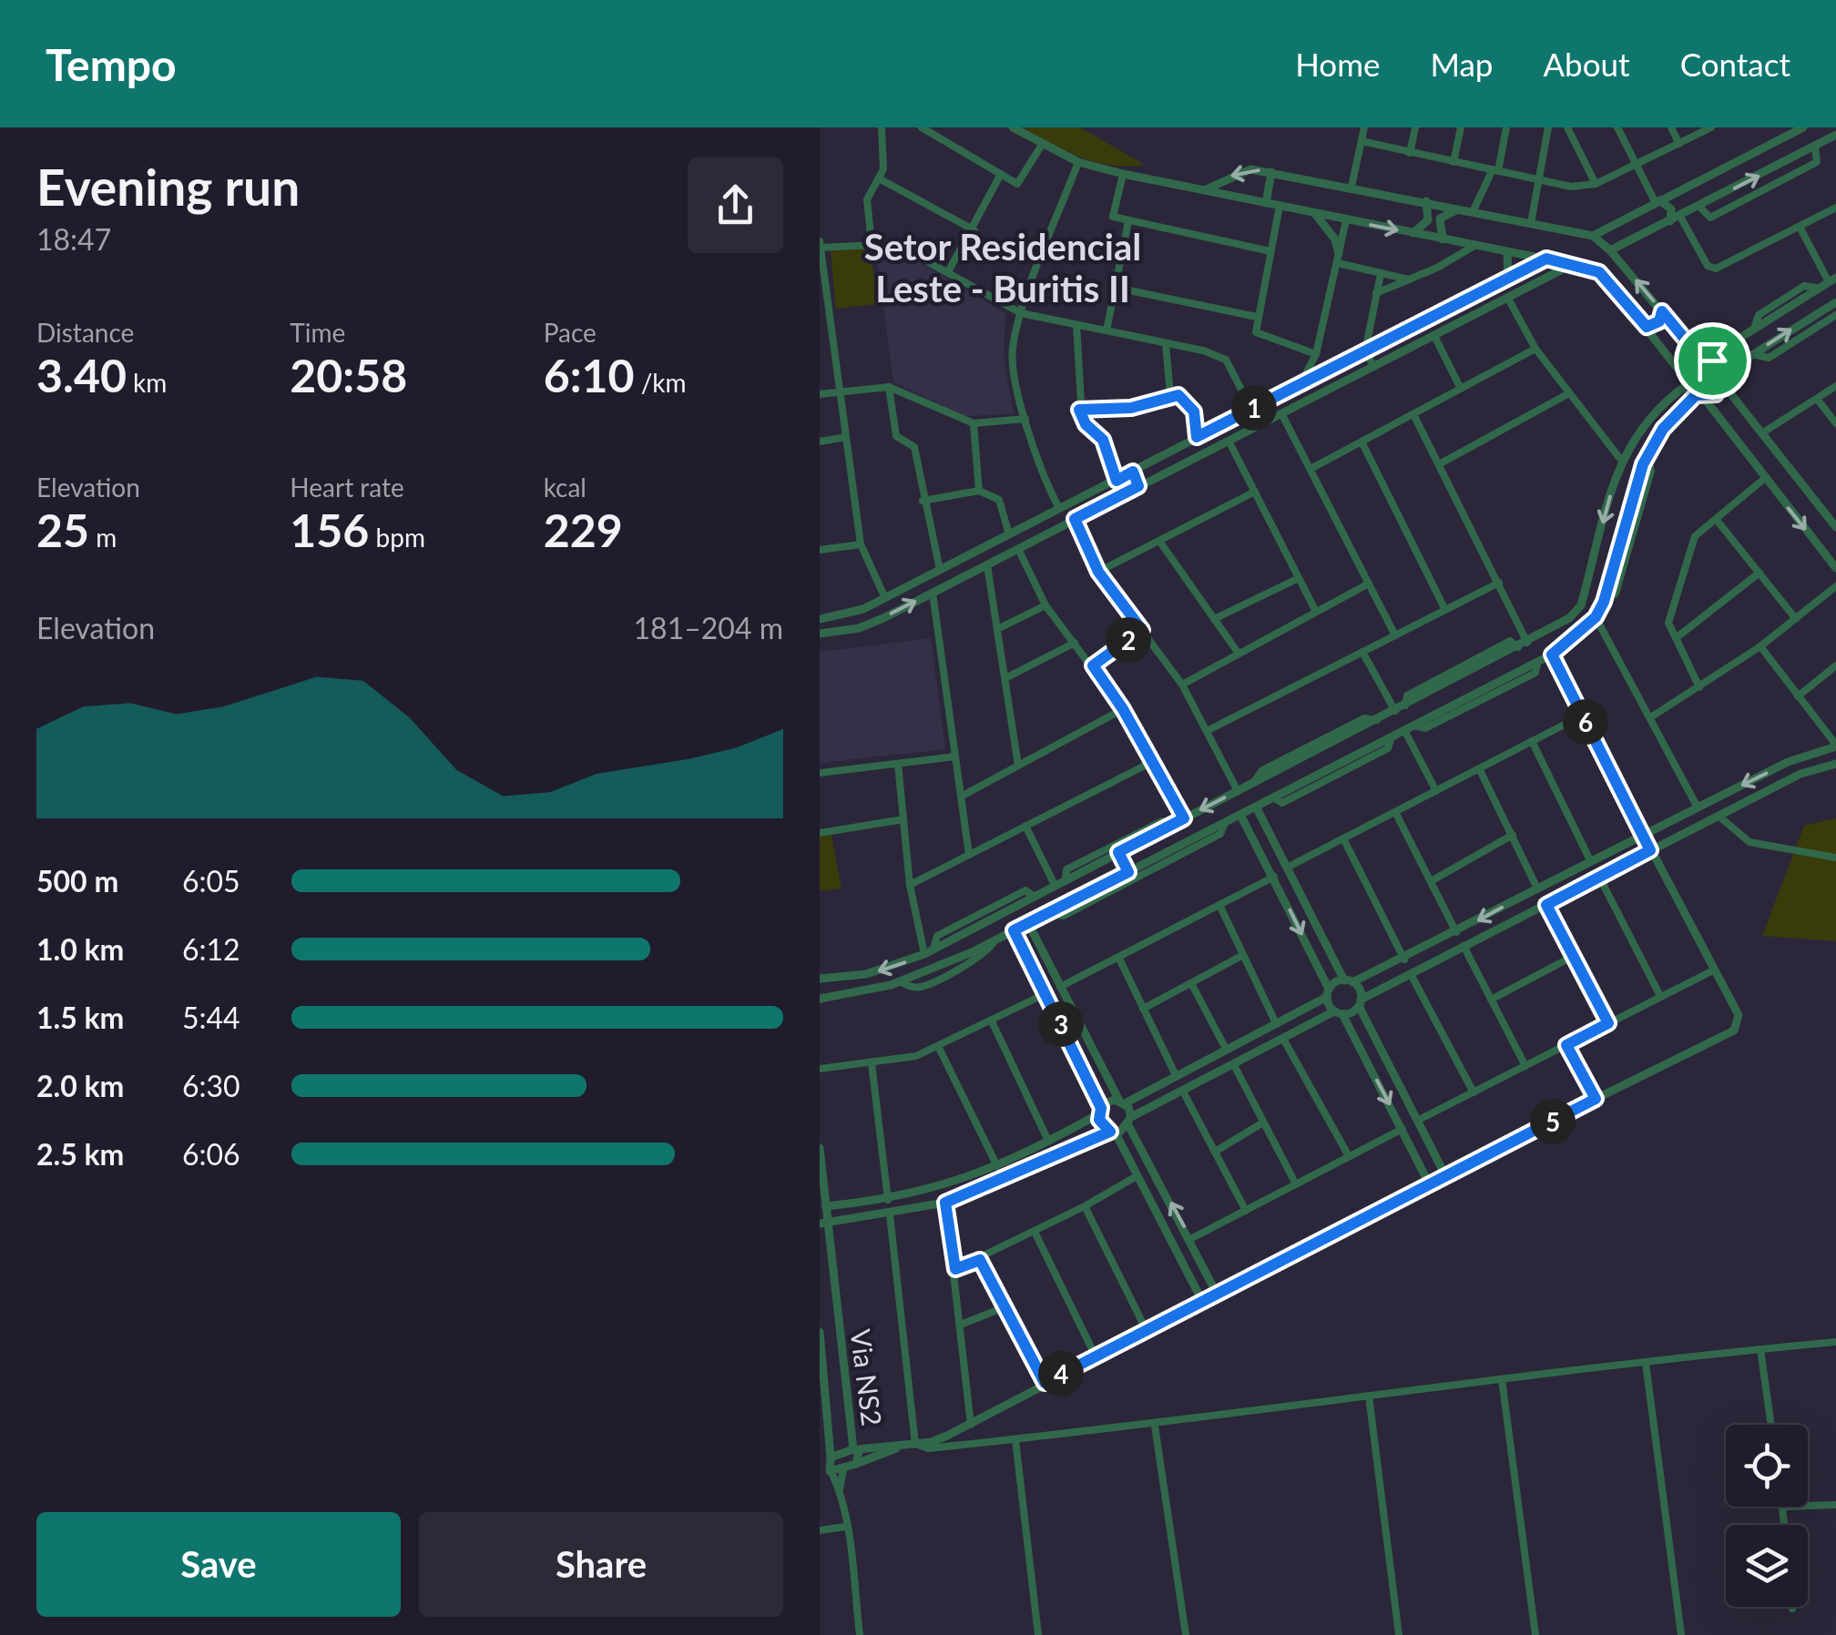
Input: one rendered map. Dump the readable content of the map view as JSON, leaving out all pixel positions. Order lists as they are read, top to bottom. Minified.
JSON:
{"streets":{"street":["Via NS2"]},"districts":["Setor Residencial Leste - Buritis II"],"page":{"header":"Tempo","nav":["Home","Map","About","Contact"],"heading":["Evening run","18:47"],"stats":[["Distance","3.40 km"],["Time","20:58"],["Pace","6:10 /km"],["Elevation","25 m"],["Heart rate","156 bpm"],["kcal","229"]],"pins":["1","2","6","3","5","4"],"chart":["Elevation","181–204 m"],"list":[{"name":"500 m","note":"6:05"},{"name":"1.0 km","note":"6:12"},{"name":"1.5 km","note":"5:44"},{"name":"2.0 km","note":"6:30"},{"name":"2.5 km","note":"6:06"}],"buttons":["Save","Share"]}}
